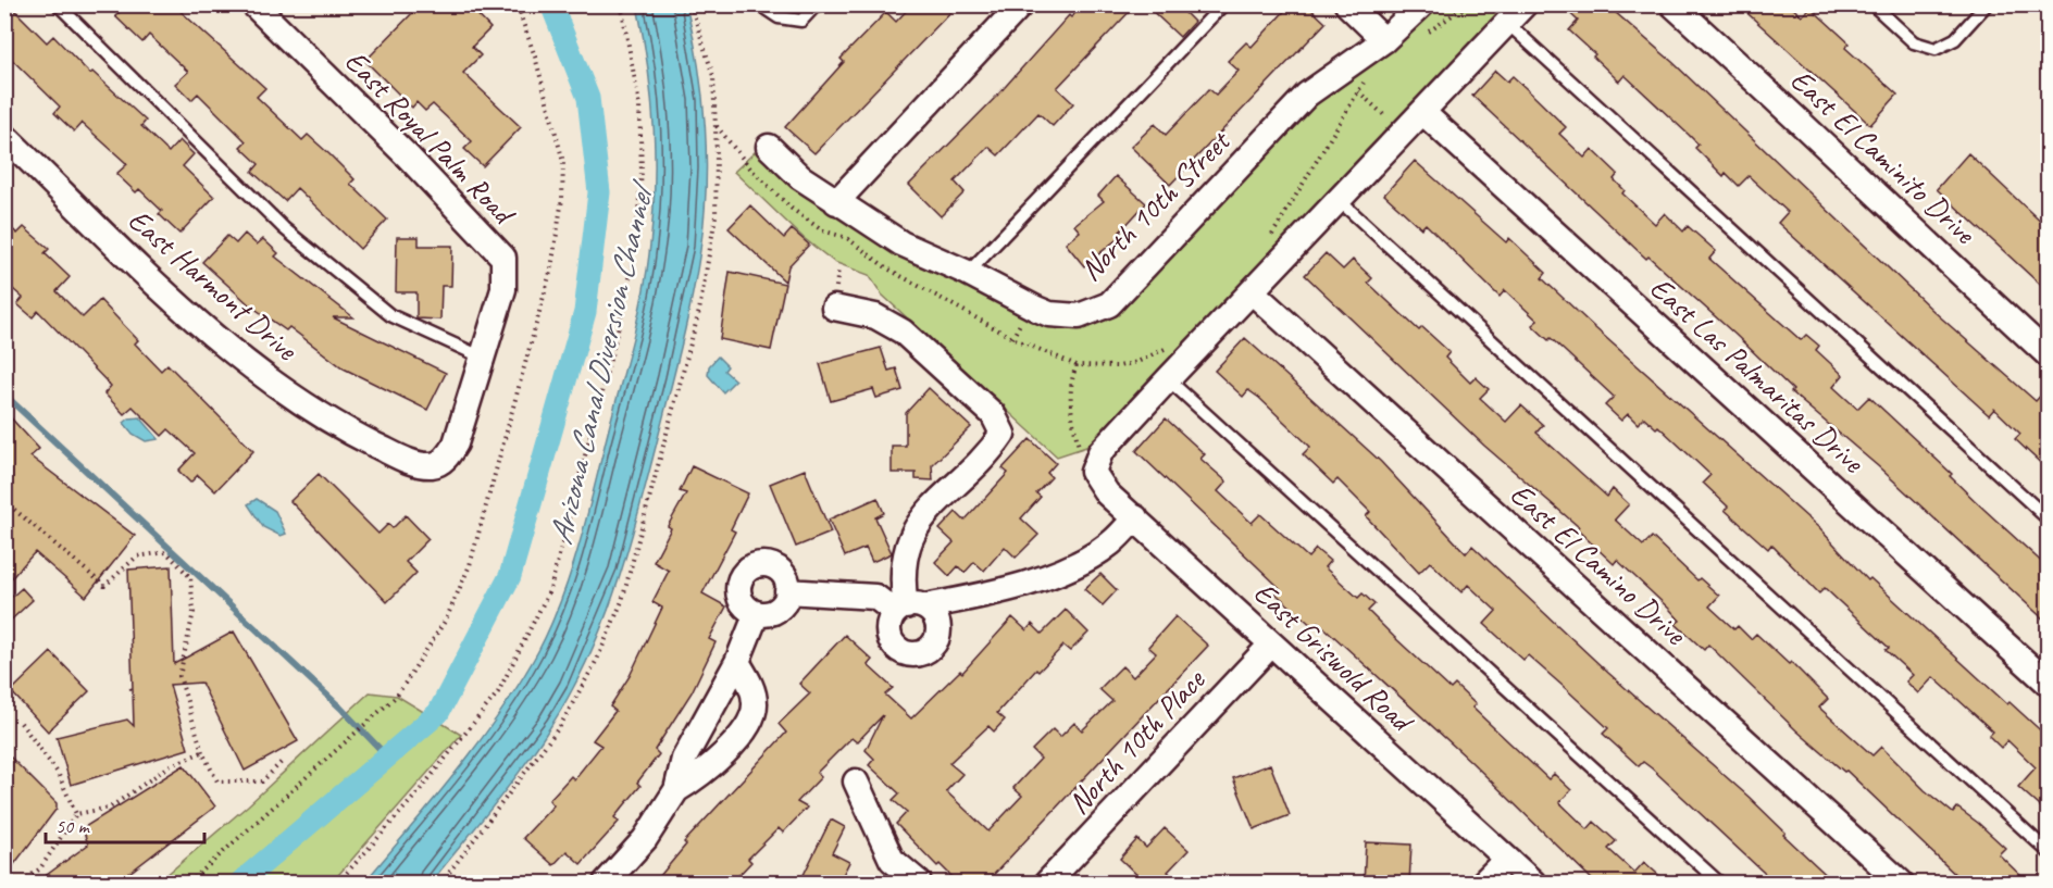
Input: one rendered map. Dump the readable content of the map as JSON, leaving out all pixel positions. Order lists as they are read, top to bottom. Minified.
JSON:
{"streets":{"street":["East Royal Palm Road","East El Caminito Drive","North 10th Street","East Harmont Drive","East Las Palmaritas Drive","East El Camino Drive","East Griswold Road","North 10th Place"]},"crossings":[["East Royal Palm Road","East Harmont Drive"],["East Griswold Road","North 10th Place"]],"water":["Arizona Canal Diversion Channel"],"scale_bar":"50 m"}
